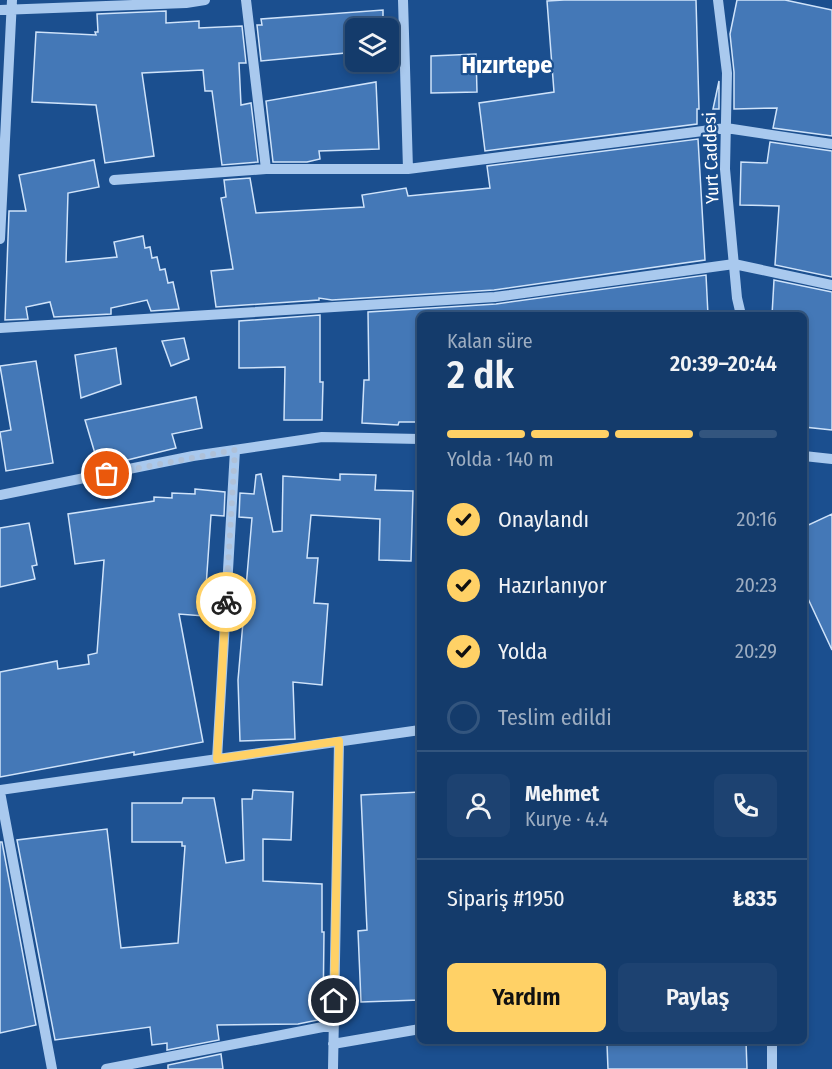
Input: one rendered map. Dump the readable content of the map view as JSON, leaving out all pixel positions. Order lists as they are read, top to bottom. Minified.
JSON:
{"streets":{"street":["Yurt Caddesi"]},"districts":["Hızırtepe"],"page":{"heading":["2 dk","Kalan süre","20:39–20:44"],"panel":["Mehmet","Kurye · 4.4","Sipariş #1950","₺835"],"bar":"Yolda · 140 m","list":[["Onaylandı","20:16"],["Hazırlanıyor","20:23"],["Yolda","20:29"],"Teslim edildi"],"buttons":["Yardım","Paylaş"]}}
